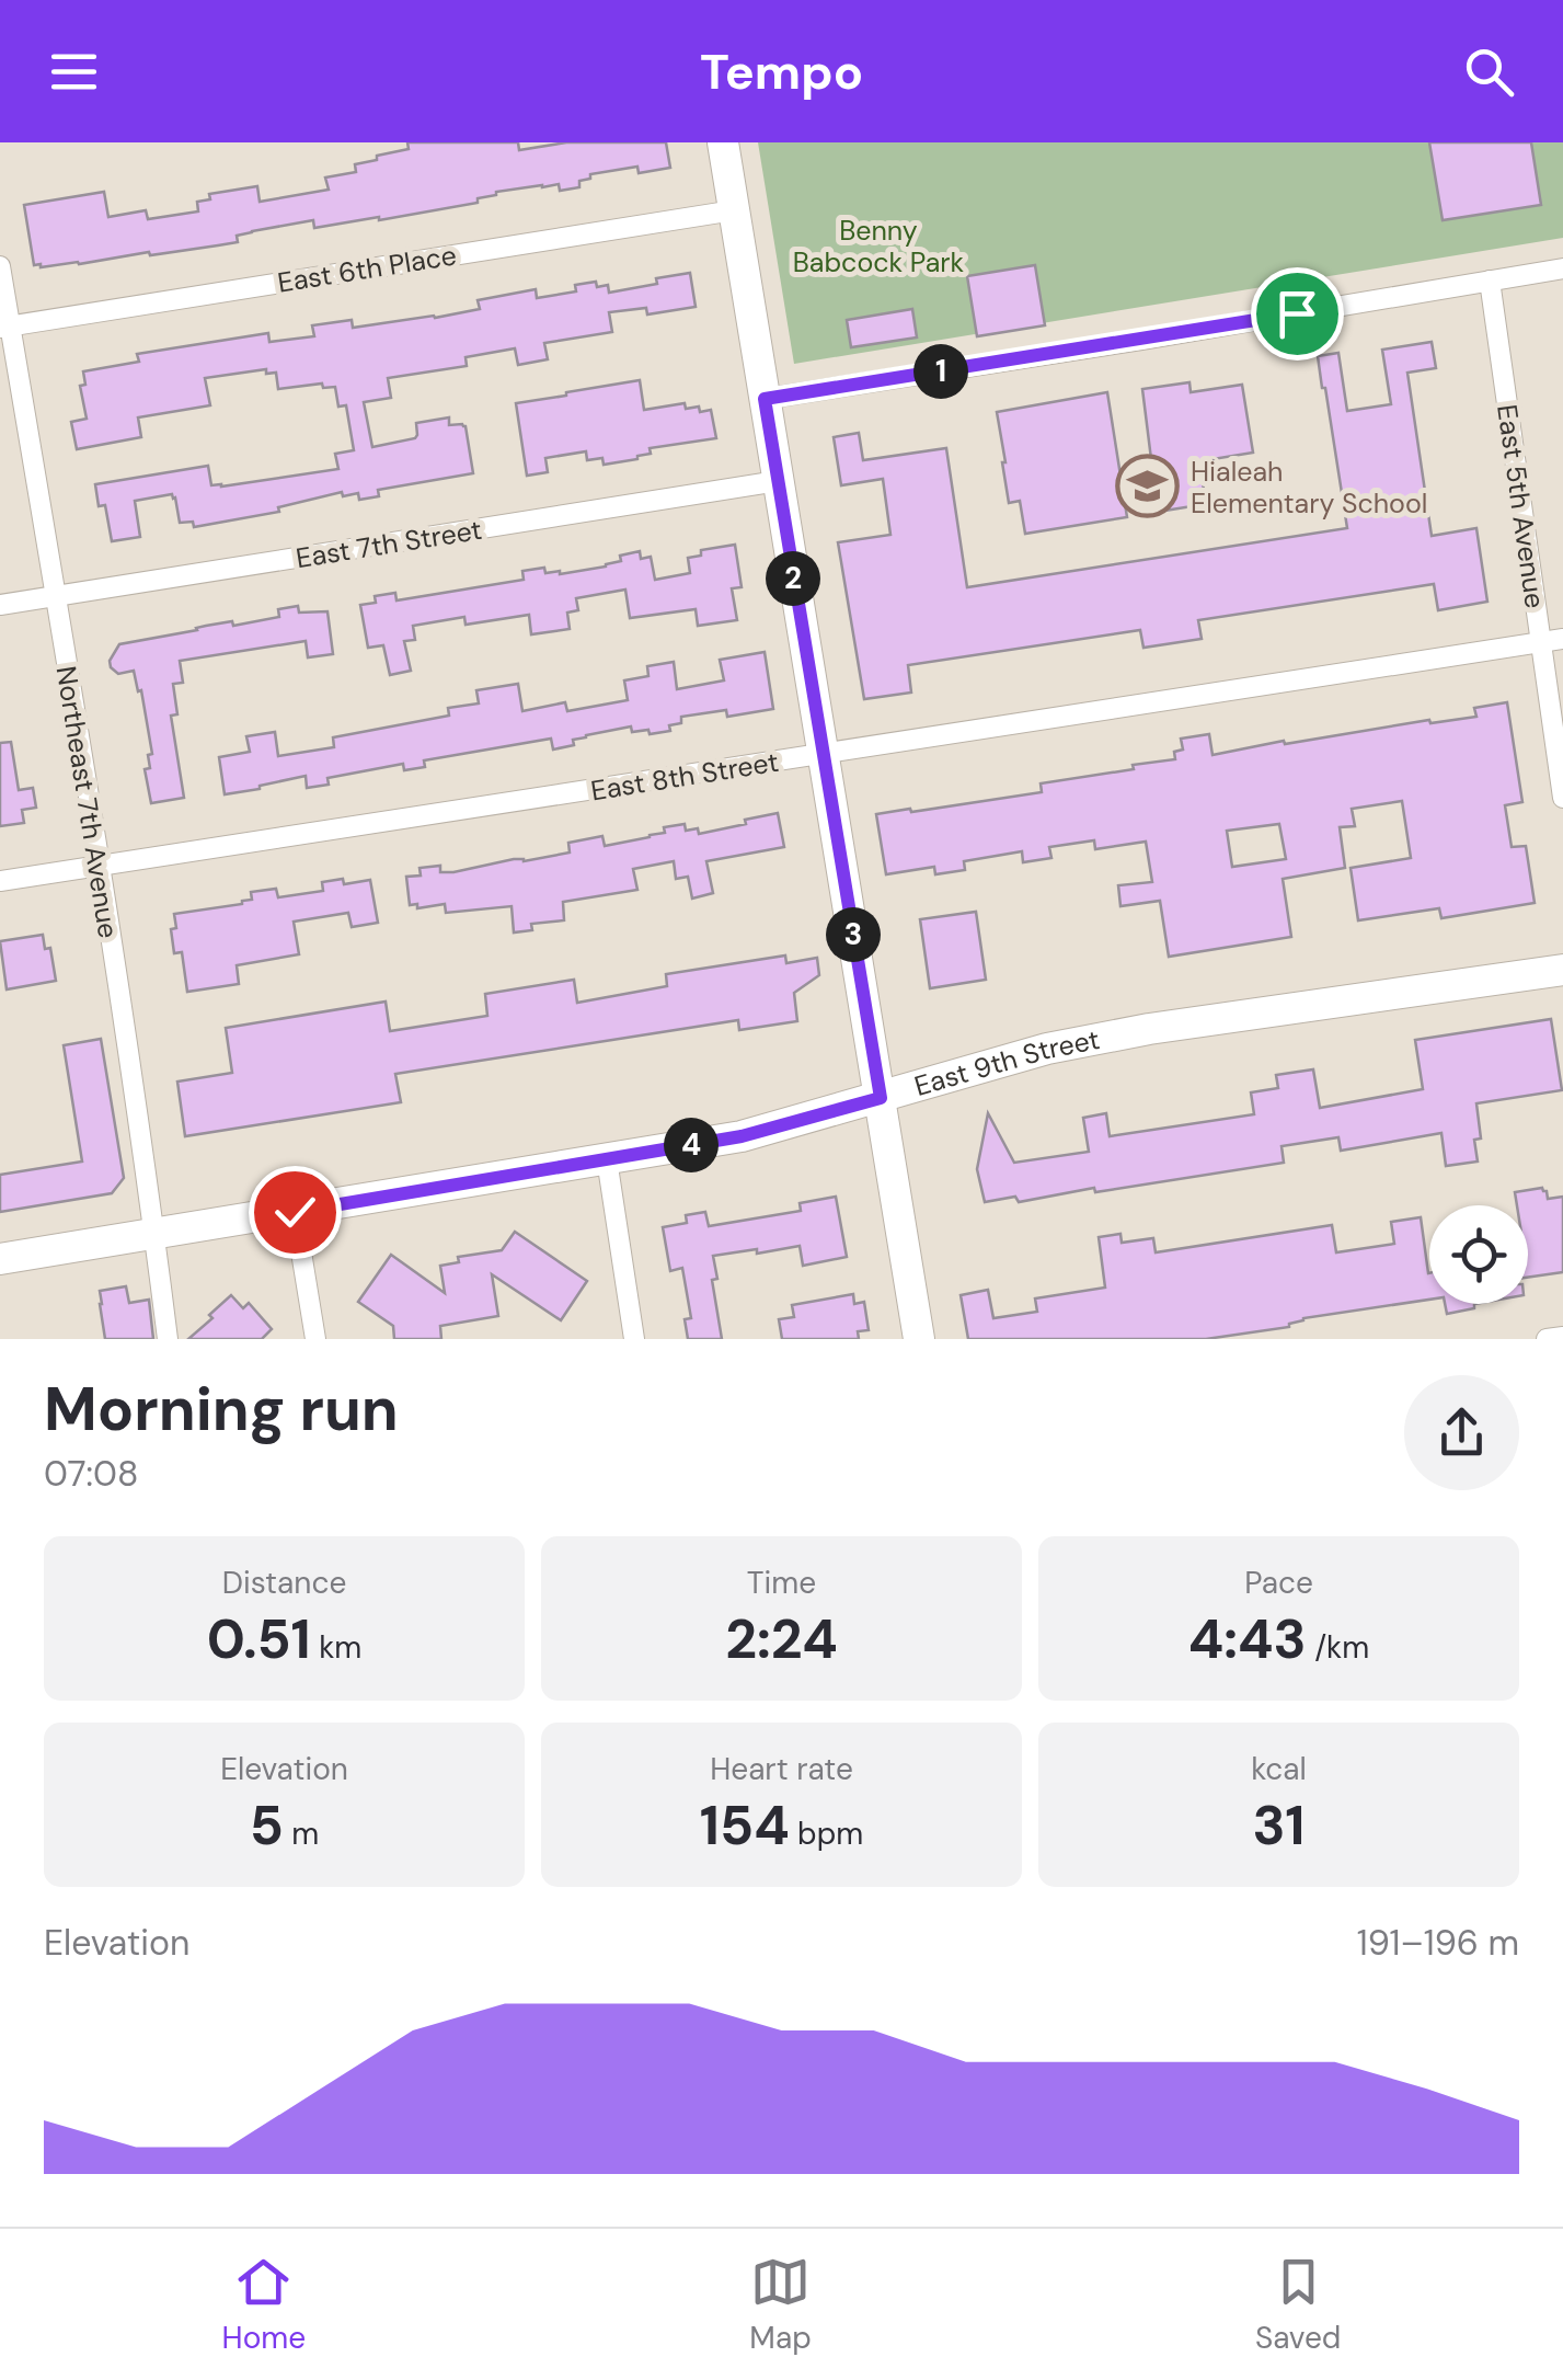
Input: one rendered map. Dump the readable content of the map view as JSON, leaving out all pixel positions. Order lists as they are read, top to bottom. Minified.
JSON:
{"streets":{"main road":["East 9th Street"],"street":["East 6th Place","East 5th Avenue","East 7th Street","East 8th Street","Northeast 7th Avenue"]},"crossings":[["East 6th Place","Northeast 7th Avenue"],["East 5th Avenue","East 8th Street"],["East 7th Street","Northeast 7th Avenue"],["East 8th Street","Northeast 7th Avenue"],["Northeast 7th Avenue","East 9th Street"]],"parks":["Benny Babcock Park"],"places":{"school or university":["Hialeah Elementary School"]},"page":{"header":"Tempo","pins":["1","2","3","4"],"heading":["Morning run","07:08"],"stats":[["Distance","0.51 km"],["Time","2:24"],["Pace","4:43 /km"],["Elevation","5 m"],["Heart rate","154 bpm"],["kcal","31"]],"chart":["Elevation","191–196 m"],"tabs":["Home","Map","Saved"]}}
